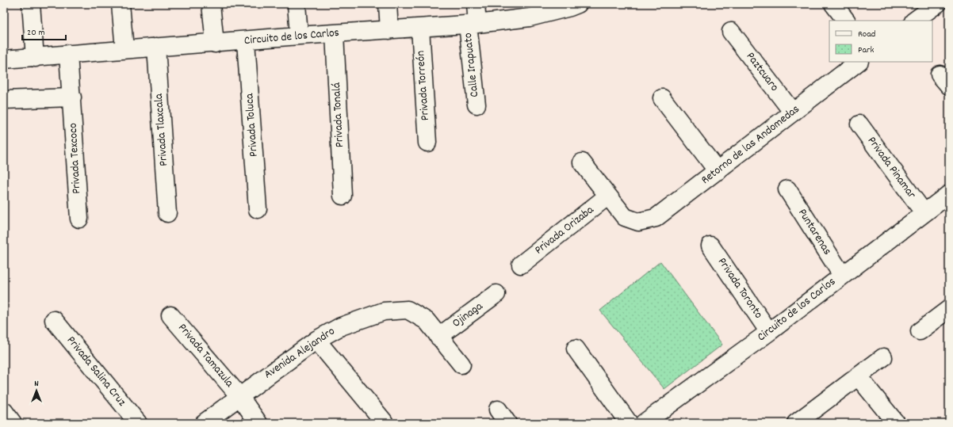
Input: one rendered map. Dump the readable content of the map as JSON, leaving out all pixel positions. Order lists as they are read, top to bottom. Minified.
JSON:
{"streets":{"street":["Circuito de los Carlos","Calle Irapuato","Paztcuaro","Privada Torreón","Privada Tonalá","Privada Toluca","Privada Tlaxcala","Retorno de las Andomedas","Privada Texcoco","Privada Pinamar","Privada Orizaba","Puntarenas","Privada Toronto","Ojinaga","Avenida Alejandro","Privada Tamazula","Privada Salina Cruz"]},"crossings":[["Circuito de los Carlos","Calle Irapuato"],["Circuito de los Carlos","Privada Torreón"],["Circuito de los Carlos","Privada Tonalá"],["Circuito de los Carlos","Privada Toluca"],["Circuito de los Carlos","Privada Tlaxcala"],["Circuito de los Carlos","Privada Texcoco"],["Circuito de los Carlos","Privada Pinamar"],["Circuito de los Carlos","Puntarenas"],["Circuito de los Carlos","Privada Toronto"],["Paztcuaro","Retorno de las Andomedas"],["Retorno de las Andomedas","Privada Orizaba"],["Ojinaga","Avenida Alejandro"],["Avenida Alejandro","Privada Tamazula"]],"legend":["Road","Park"],"scale_bar":"20 m","north":"top"}
